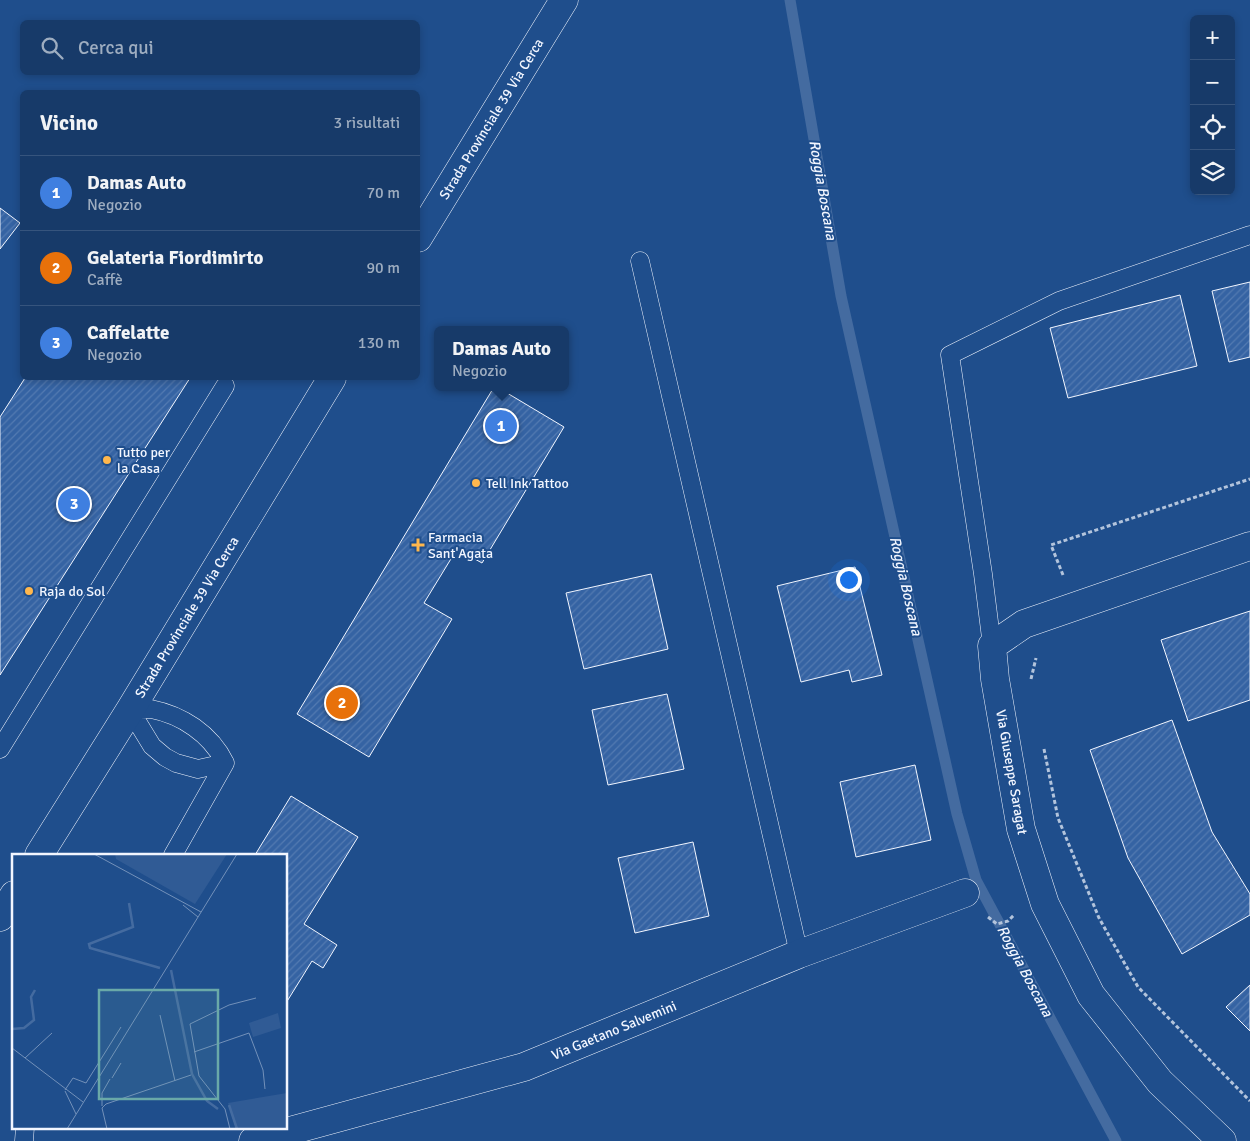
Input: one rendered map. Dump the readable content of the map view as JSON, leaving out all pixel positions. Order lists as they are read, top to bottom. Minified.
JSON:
{"streets":{"street":["Strada Provinciale 39 Via Cerca","Via Giuseppe Saragat","Via Gaetano Salvemini"]},"water":["Roggia Boscana"],"places":{"other":["Tutto per la Casa","Tell Ink Tattoo","Raja do Sol"],"health":["Farmacia Sant'Agata"]},"page":{"map_buttons":["+","−"],"search":"Cerca qui","heading":["Vicino","3 risultati"],"list":[{"mark":"1","name":"Damas Auto","note":"Negozio","value":"70 m"},{"mark":"2","name":"Gelateria Fiordimirto","note":"Caffè","value":"90 m"},{"mark":"3","name":"Caffelatte","note":"Negozio","value":"130 m"}],"popup":["Damas Auto","Negozio"],"pins":["1","3","2"]}}
